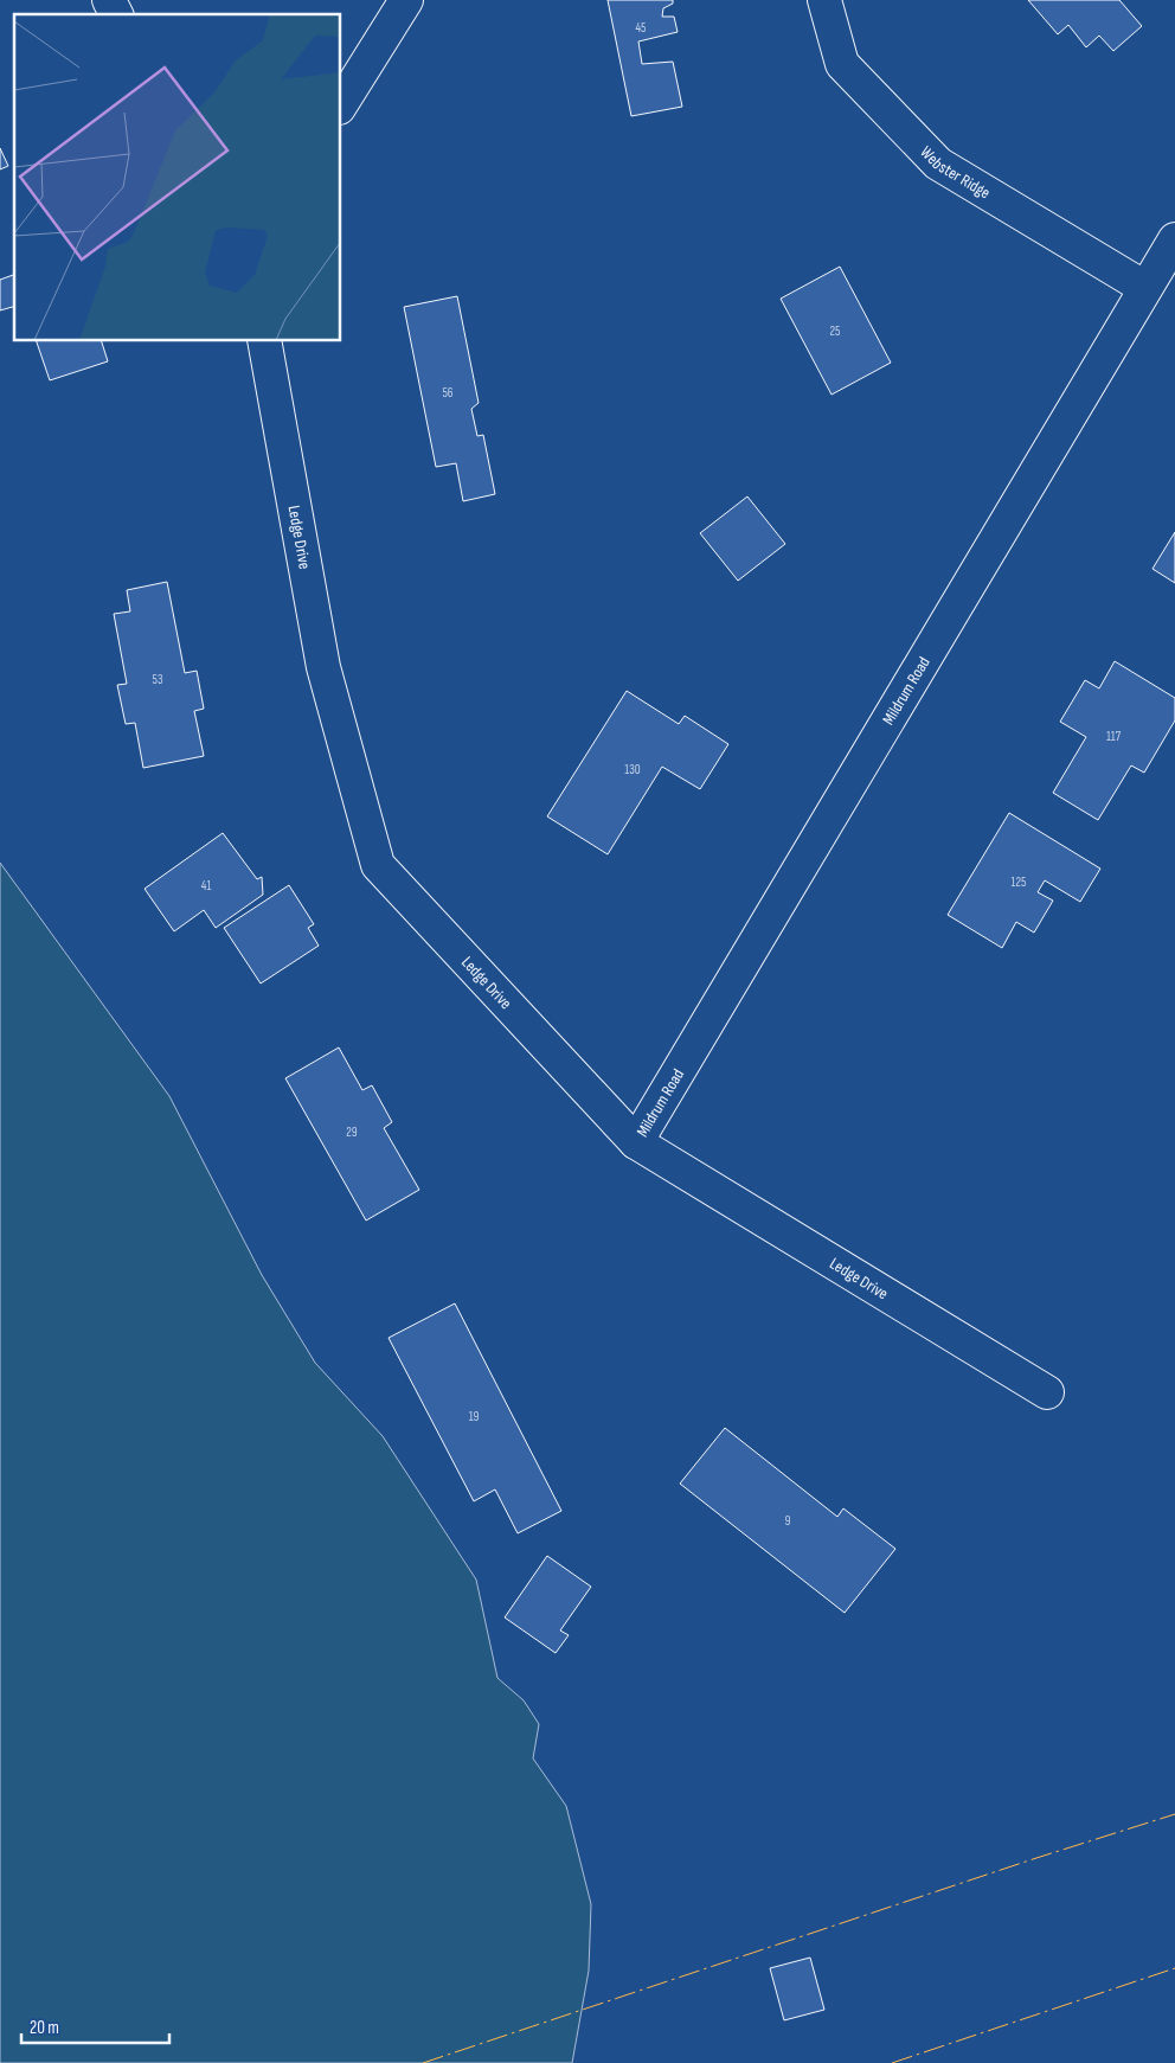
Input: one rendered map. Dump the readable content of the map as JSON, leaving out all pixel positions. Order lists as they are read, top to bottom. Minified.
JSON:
{"streets":{"street":["Webster Ridge","Ledge Drive","Mildrum Road"]},"crossings":[["Webster Ridge","Mildrum Road"],["Ledge Drive","Mildrum Road"]],"house_numbers":["45","25","56","53","117","130","125","41","29","19","9"],"scale_bar":"20 m"}
